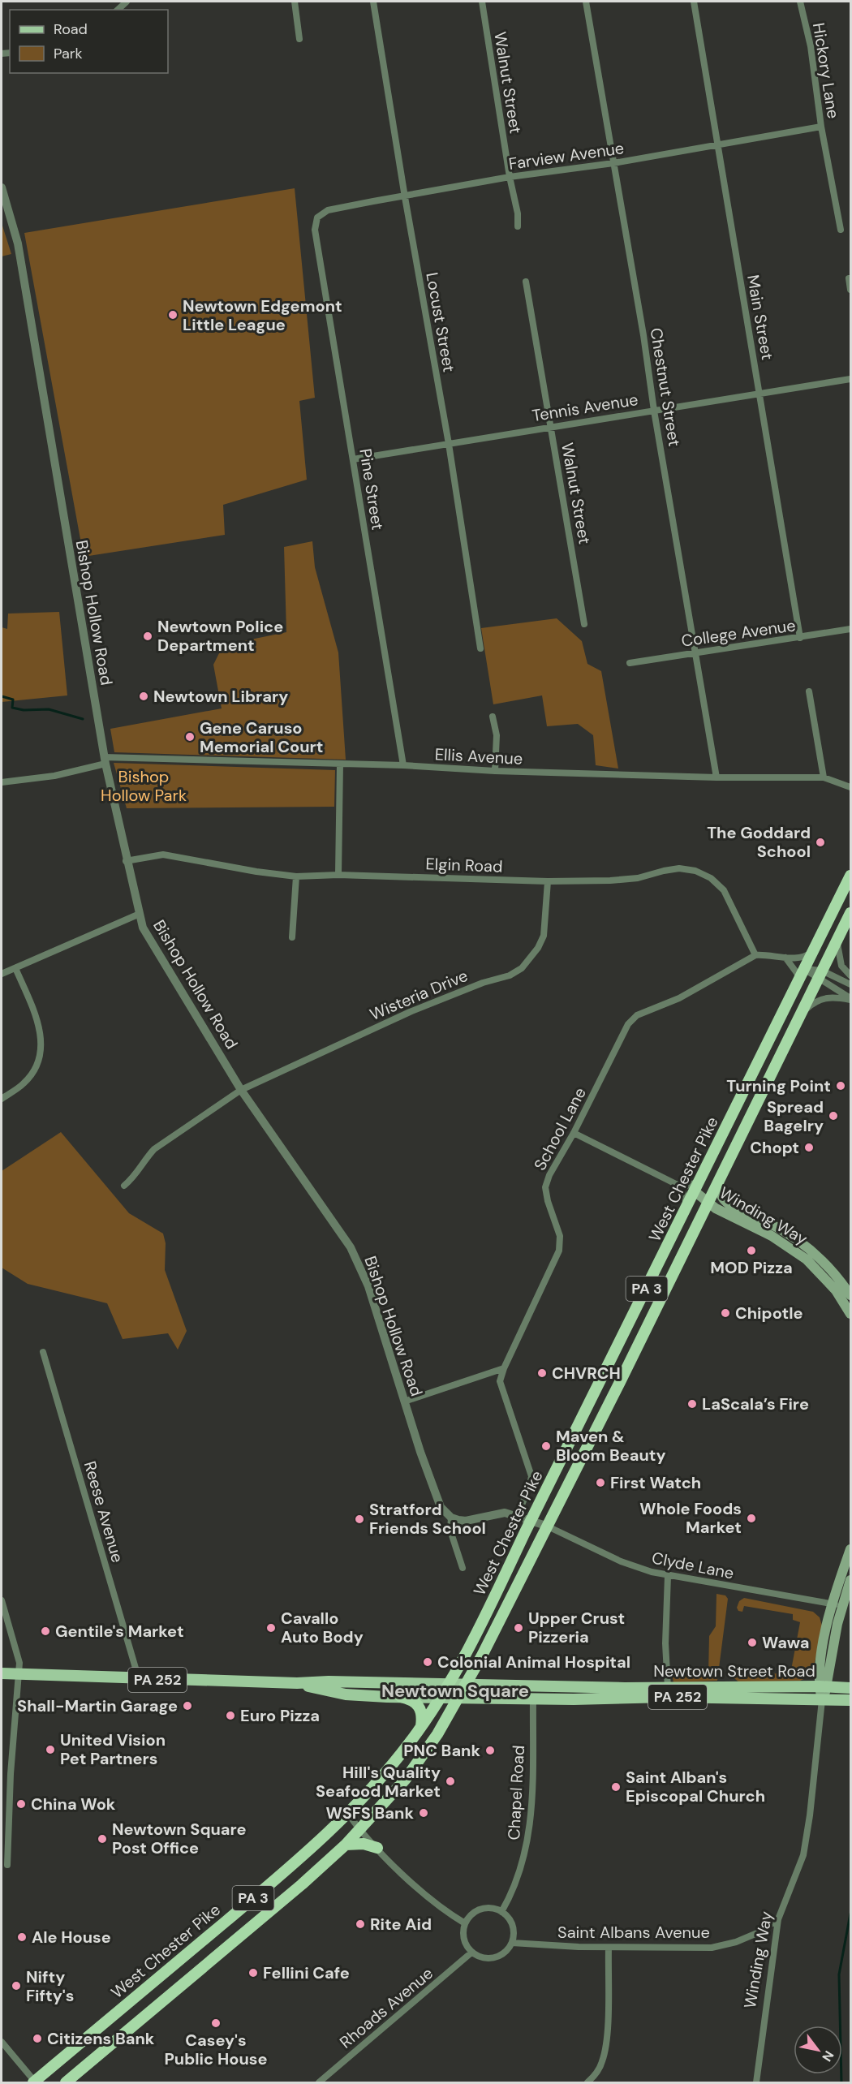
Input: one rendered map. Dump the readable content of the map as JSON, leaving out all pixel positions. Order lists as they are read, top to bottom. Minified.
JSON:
{"streets":{"highway":["West Chester Pike","PA 3"],"main road":["Winding Way","Newtown Street Road","PA 252"],"street":["Hickory Lane","Walnut Street","Farview Avenue","Main Street","Locust Street","Chestnut Street","Tennis Avenue","Pine Street","Bishop Hollow Road","College Avenue","Ellis Avenue","Elgin Road","Wisteria Drive","School Lane","Reese Avenue","Clyde Lane","Chapel Road","Saint Albans Avenue","Rhoads Avenue"]},"crossings":[["Hickory Lane","Farview Avenue"],["Walnut Street","Farview Avenue"],["Walnut Street","Tennis Avenue"],["Farview Avenue","Main Street"],["Farview Avenue","Locust Street"],["Farview Avenue","Chestnut Street"],["Farview Avenue","Pine Street"],["Main Street","Tennis Avenue"],["Main Street","College Avenue"],["Locust Street","Tennis Avenue"],["Chestnut Street","Tennis Avenue"],["Chestnut Street","College Avenue"],["Chestnut Street","Ellis Avenue"],["Tennis Avenue","Pine Street"],["Pine Street","Ellis Avenue"],["Bishop Hollow Road","Ellis Avenue"],["Bishop Hollow Road","Elgin Road"],["Bishop Hollow Road","Wisteria Drive"],["Elgin Road","Wisteria Drive"],["Elgin Road","School Lane"],["West Chester Pike","Winding Way"],["West Chester Pike","Clyde Lane"],["West Chester Pike","Newtown Street Road"],["Winding Way","Clyde Lane"],["Winding Way","Newtown Street Road"],["Winding Way","Saint Albans Avenue"],["Reese Avenue","PA 252"],["Newtown Street Road","PA 252"],["Newtown Street Road","Chapel Road"],["Chapel Road","Saint Albans Avenue"],["Chapel Road","Rhoads Avenue"],["Saint Albans Avenue","Rhoads Avenue"]],"districts":["Newtown Square"],"parks":["Bishop Hollow Park"],"places":["Newtown Edgemont Little League","Newtown Police Department","Newtown Library","Gene Caruso Memorial Court","The Goddard School","Turning Point","Spread Bagelry","Chopt","MOD Pizza","Chipotle","CHVRCH","LaScala’s Fire","Maven & Bloom Beauty","First Watch","Whole Foods Market","Stratford Friends School","Cavallo Auto Body","Upper Crust Pizzeria","Gentile's Market","Wawa","Colonial Animal Hospital","Shall-Martin Garage","Euro Pizza","United Vision Pet Partners","PNC Bank","Hill's Quality Seafood Market","Saint Alban's Episcopal Church","China Wok","WSFS Bank","Newtown Square Post Office","Rite Aid","Ale House","Fellini Cafe","Nifty Fifty's","Casey's Public House","Citizens Bank"],"legend":["Road","Park"],"north":"bottom right"}
